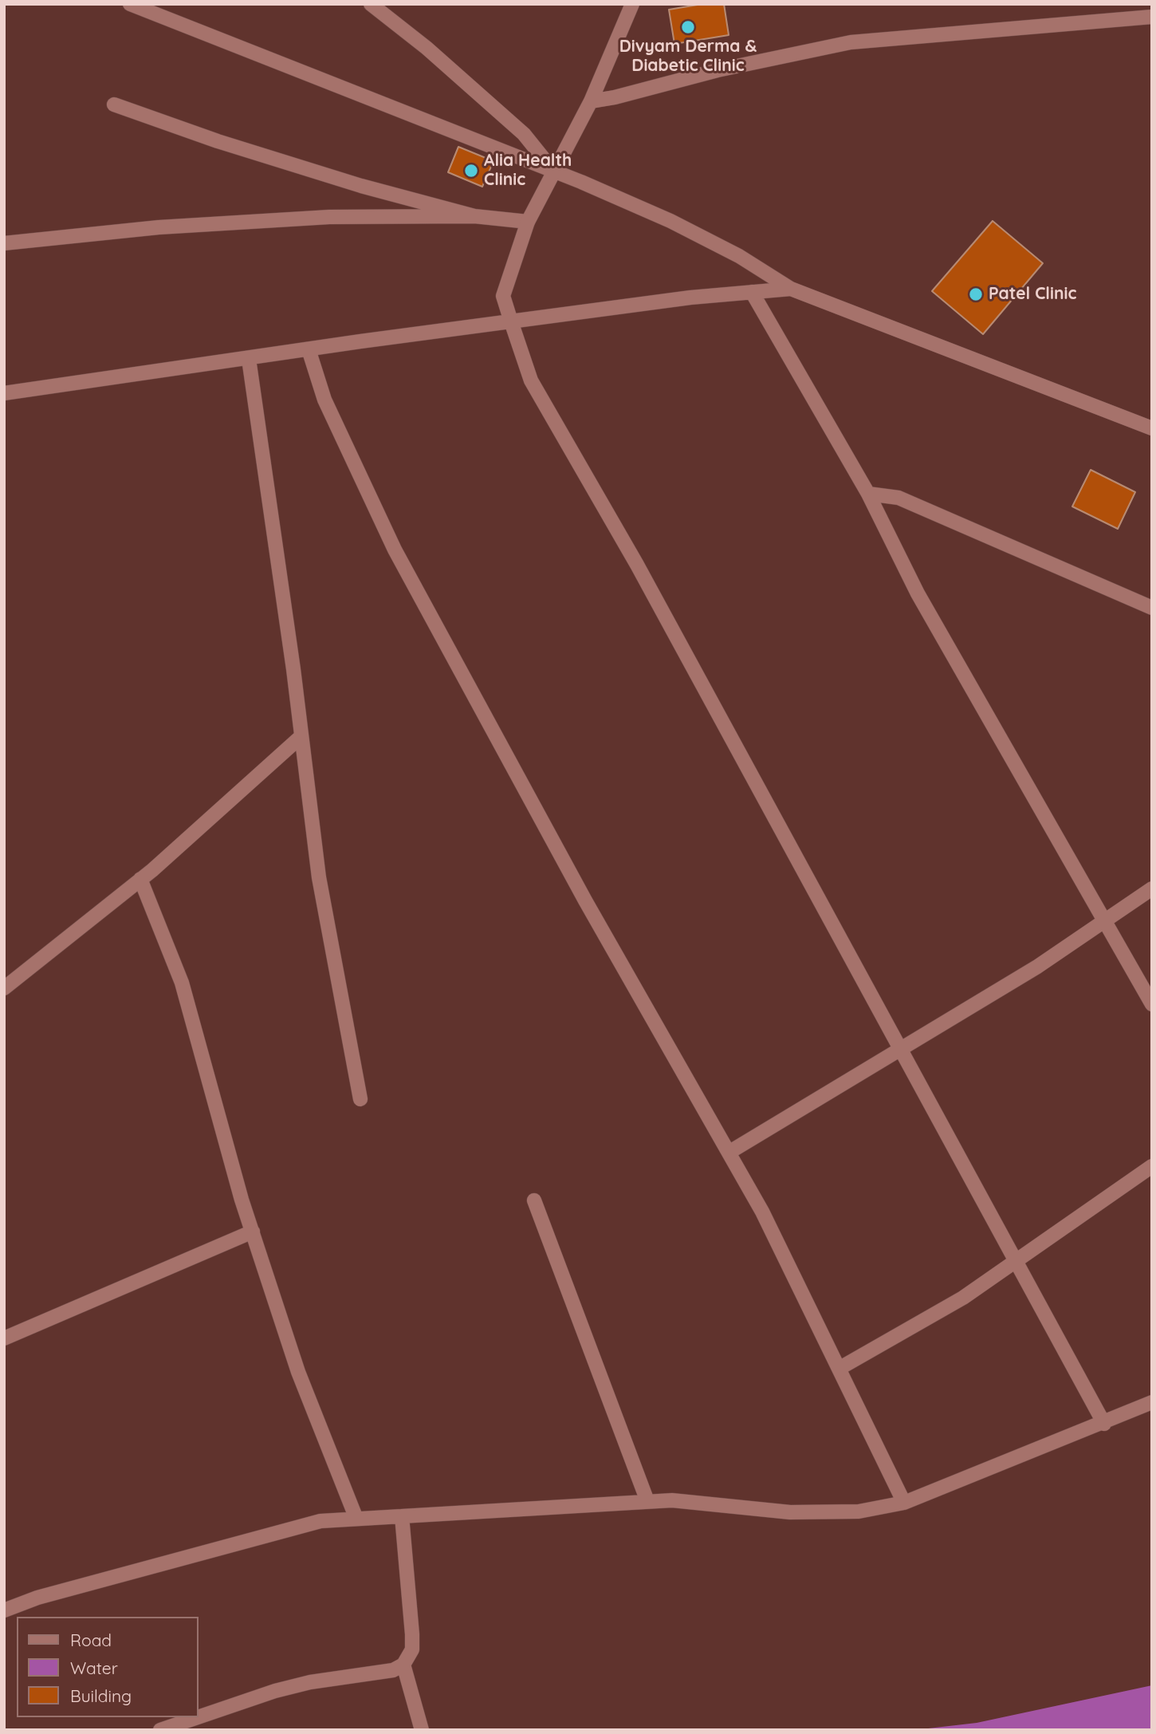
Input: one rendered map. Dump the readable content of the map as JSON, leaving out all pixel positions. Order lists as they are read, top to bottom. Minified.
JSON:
{"places":["Divyam Derma & Diabetic Clinic","Alia Health Clinic","Patel Clinic"],"legend":["Road","Water","Building"]}
